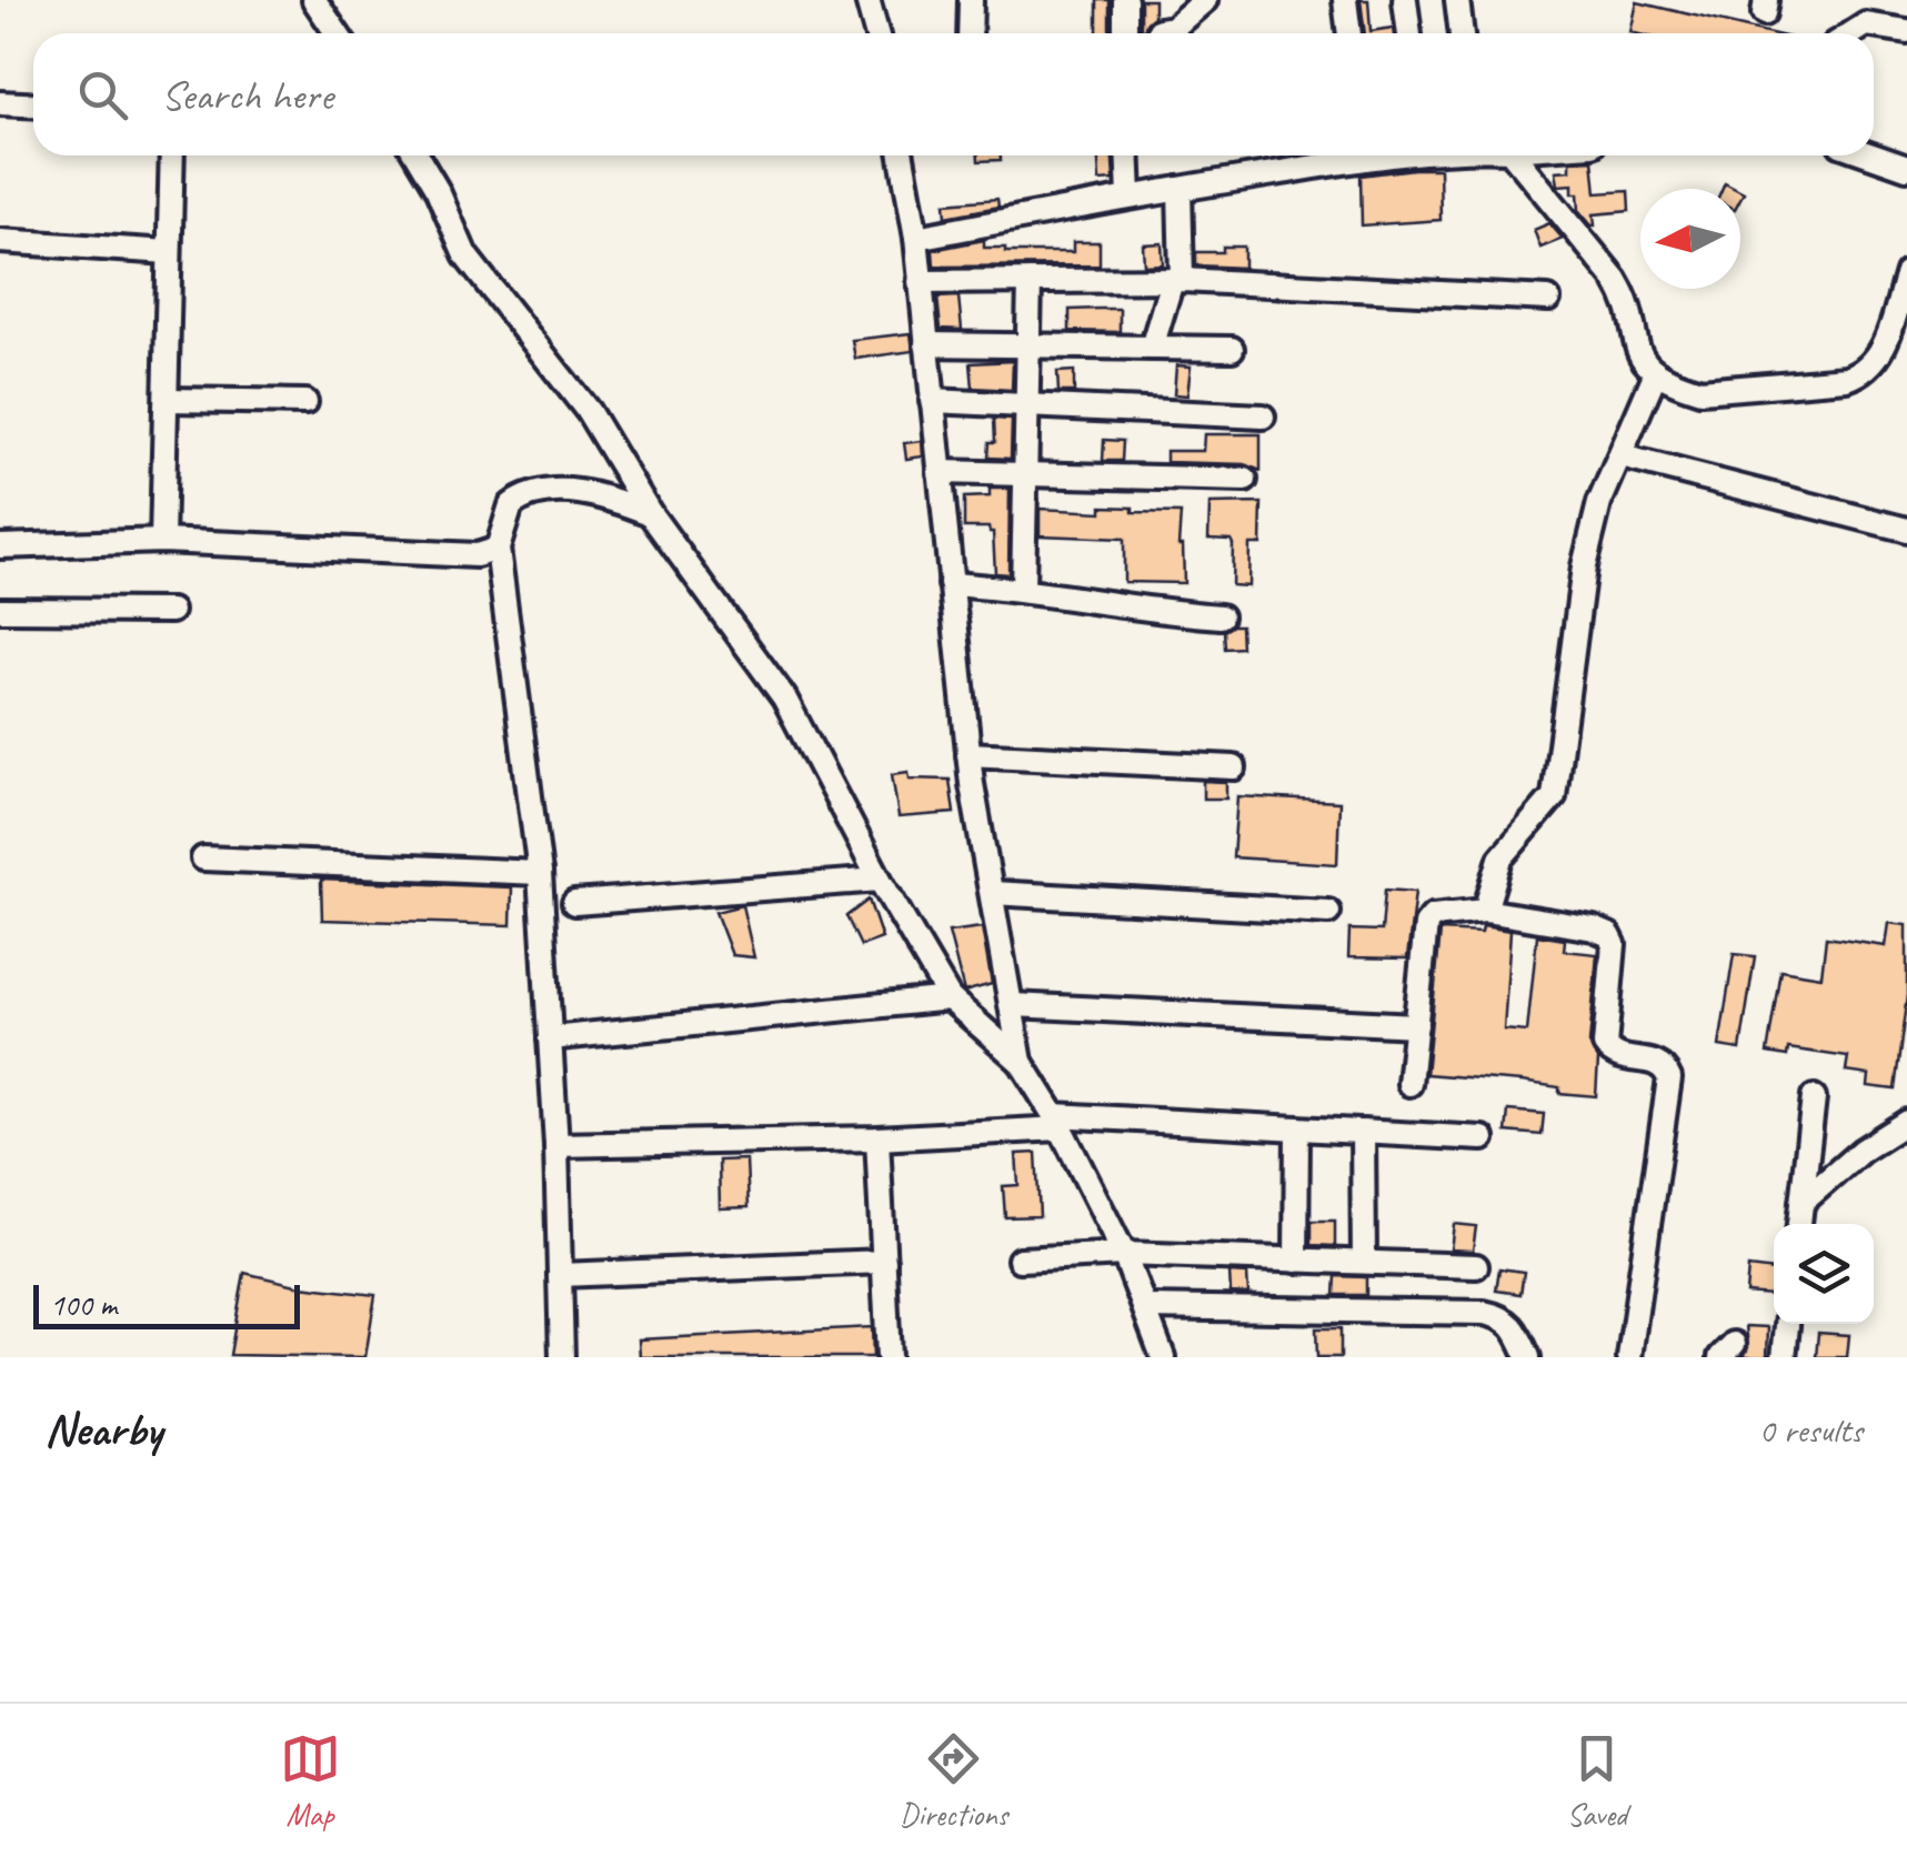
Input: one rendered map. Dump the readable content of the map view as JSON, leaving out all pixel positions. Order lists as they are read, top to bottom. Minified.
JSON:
{"scale_bar":"100 m","north":"left","page":{"search":"Search here","scale":"100 m","heading":["Nearby","0 results"],"nav":["Map","Directions","Saved"]}}
